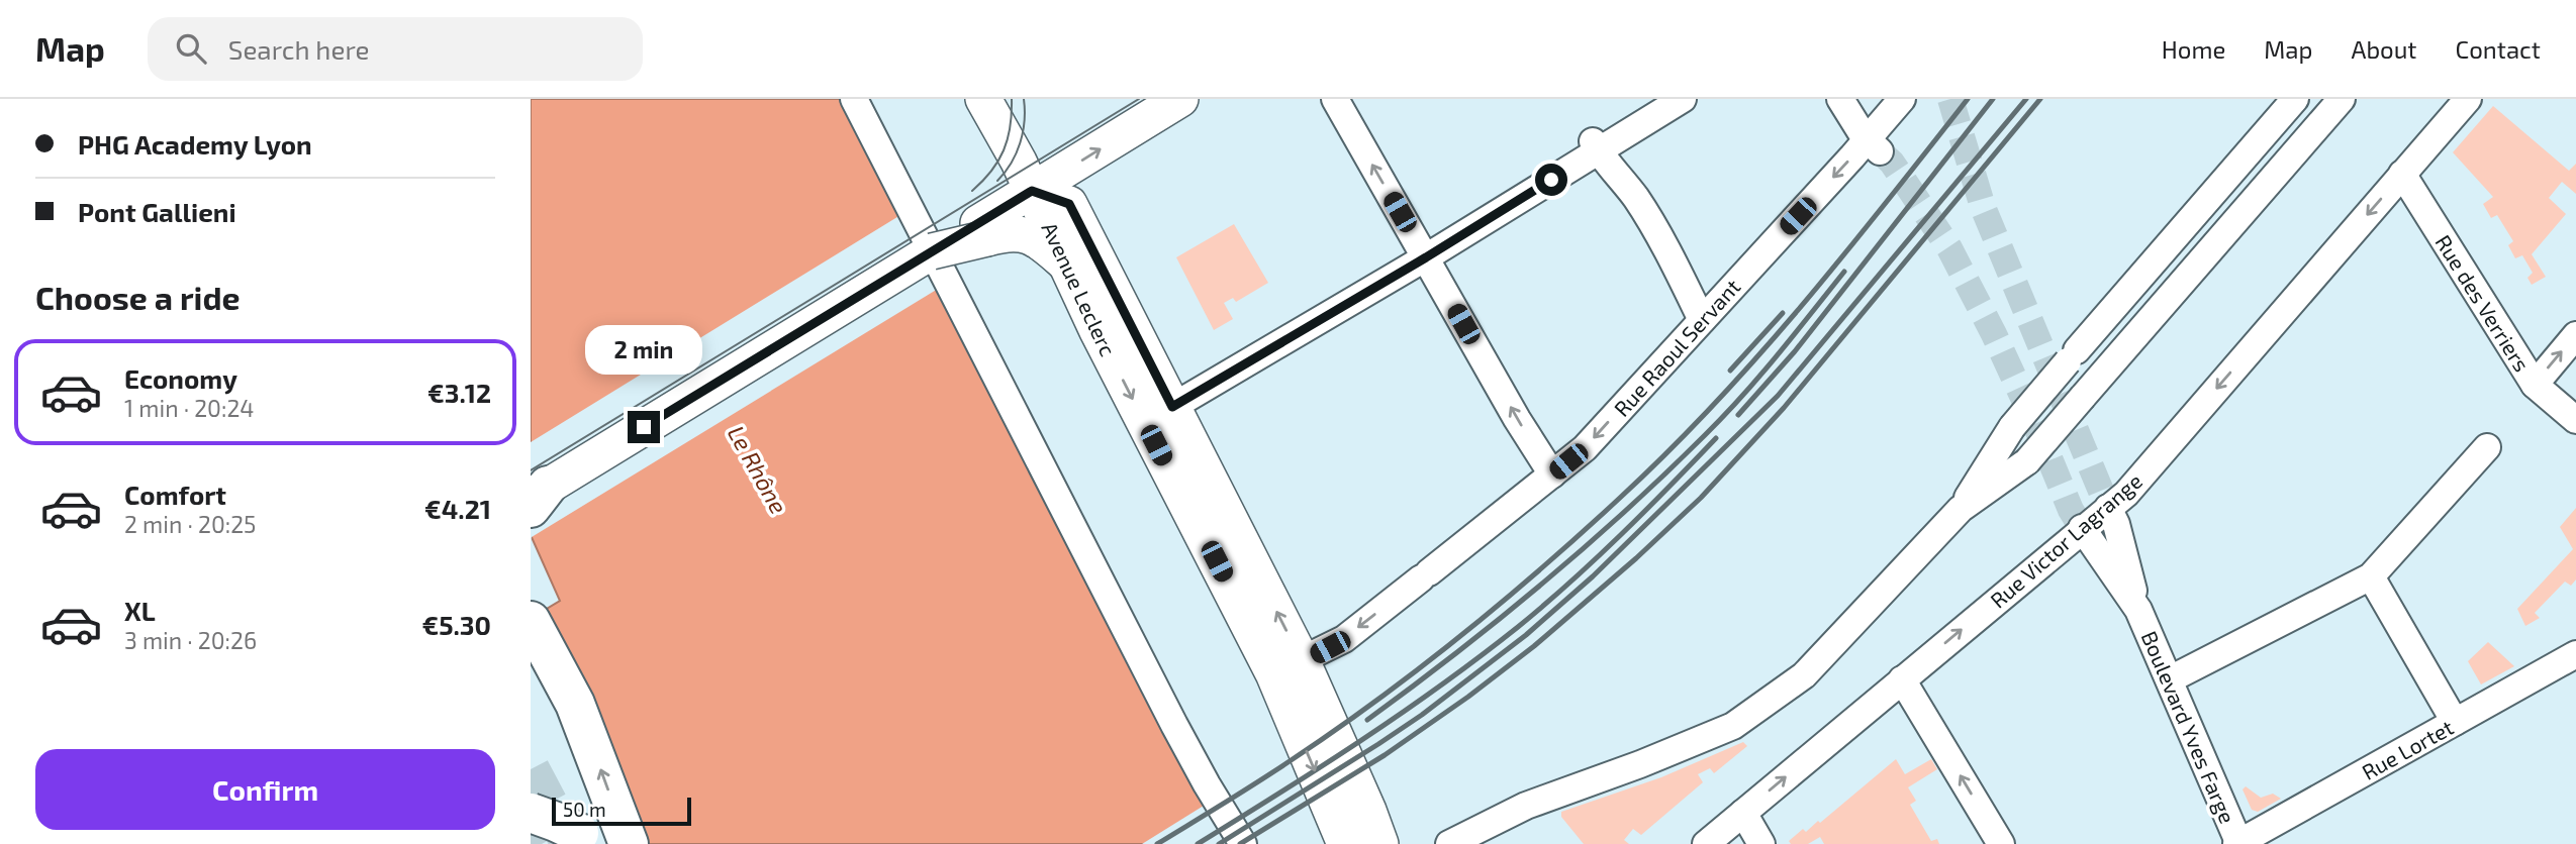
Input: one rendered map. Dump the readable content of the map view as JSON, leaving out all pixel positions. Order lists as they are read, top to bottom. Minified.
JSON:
{"streets":{"main road":["Avenue Leclerc"],"street":["Rue des Verriers","Rue Raoul Servant","Rue Victor Lagrange","Boulevard Yves Farge","Rue Lortet"]},"crossings":[["Avenue Leclerc","Rue Raoul Servant"],["Rue des Verriers","Rue Victor Lagrange"],["Rue Victor Lagrange","Boulevard Yves Farge"],["Boulevard Yves Farge","Rue Lortet"]],"water":["Le Rhône"],"scale_bar":"50 m","page":{"header":"Map","search":"Search here","nav":["Home","Map","About","Contact"],"banner":["PHG Academy Lyon","Pont Gallieni"],"heading":"Choose a ride","bubble":"2 min","list":[{"name":"Economy","note":"1 min · 20:24","value":"€3.12"},{"name":"Comfort","note":"2 min · 20:25","value":"€4.21"},{"name":"XL","note":"3 min · 20:26","value":"€5.30"}],"buttons":"Confirm","scale":"50 m"}}
